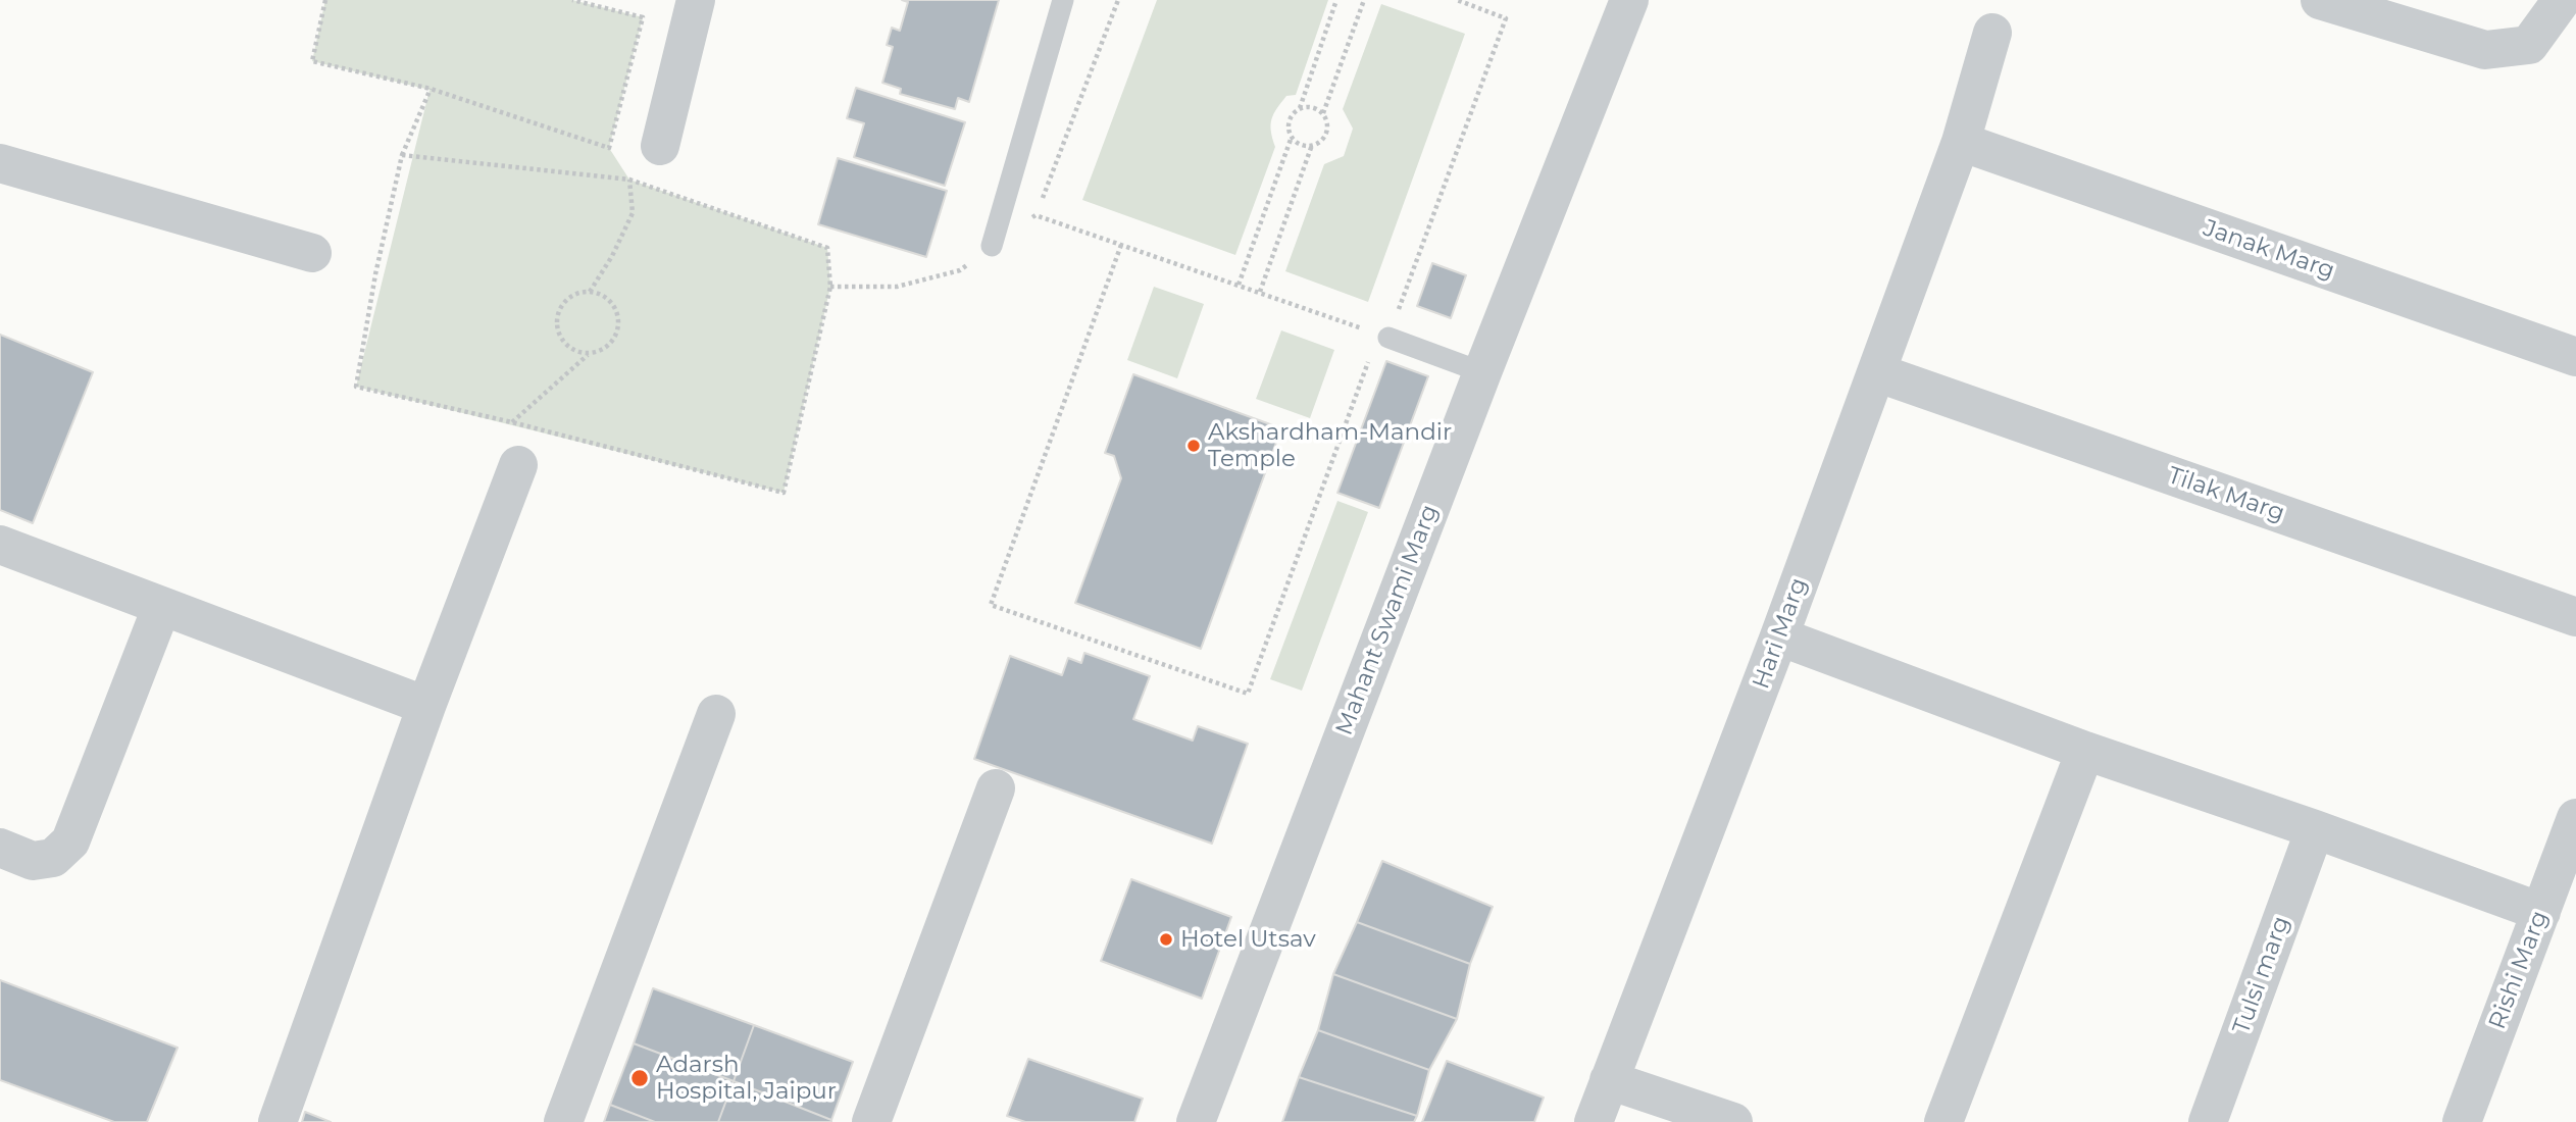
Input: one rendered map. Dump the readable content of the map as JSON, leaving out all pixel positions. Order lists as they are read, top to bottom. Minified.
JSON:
{"streets":{"street":["Janak Marg","Tilak Marg","Mahant Swami Marg","Hari Marg","Rishi Marg","Tulsi marg"]},"crossings":[["Janak Marg","Hari Marg"],["Tilak Marg","Hari Marg"]],"places":["Akshardham-Mandir Temple","Hotel Utsav","Adarsh Hospital, Jaipur"]}
